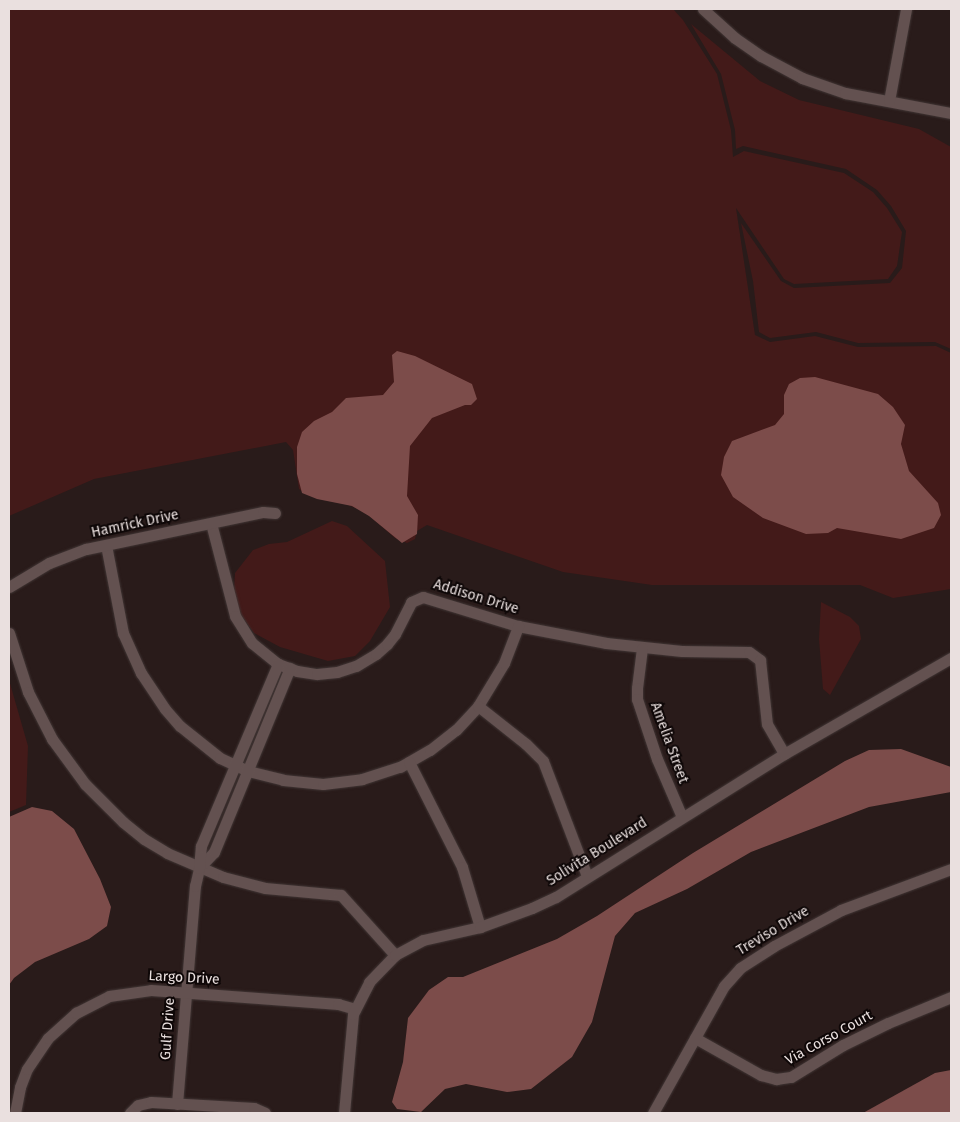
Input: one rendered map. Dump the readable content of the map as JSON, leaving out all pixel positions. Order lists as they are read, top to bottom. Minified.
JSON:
{"streets":{"street":["Hamrick Drive","Addison Drive","Amelia Street","Solivita Boulevard","Treviso Drive","Largo Drive","Gulf Drive","Via Corso Court"]},"crossings":[["Hamrick Drive","Addison Drive"],["Addison Drive","Amelia Street"],["Addison Drive","Solivita Boulevard"],["Addison Drive","Gulf Drive"],["Amelia Street","Solivita Boulevard"],["Solivita Boulevard","Largo Drive"],["Treviso Drive","Via Corso Court"],["Largo Drive","Gulf Drive"]]}
